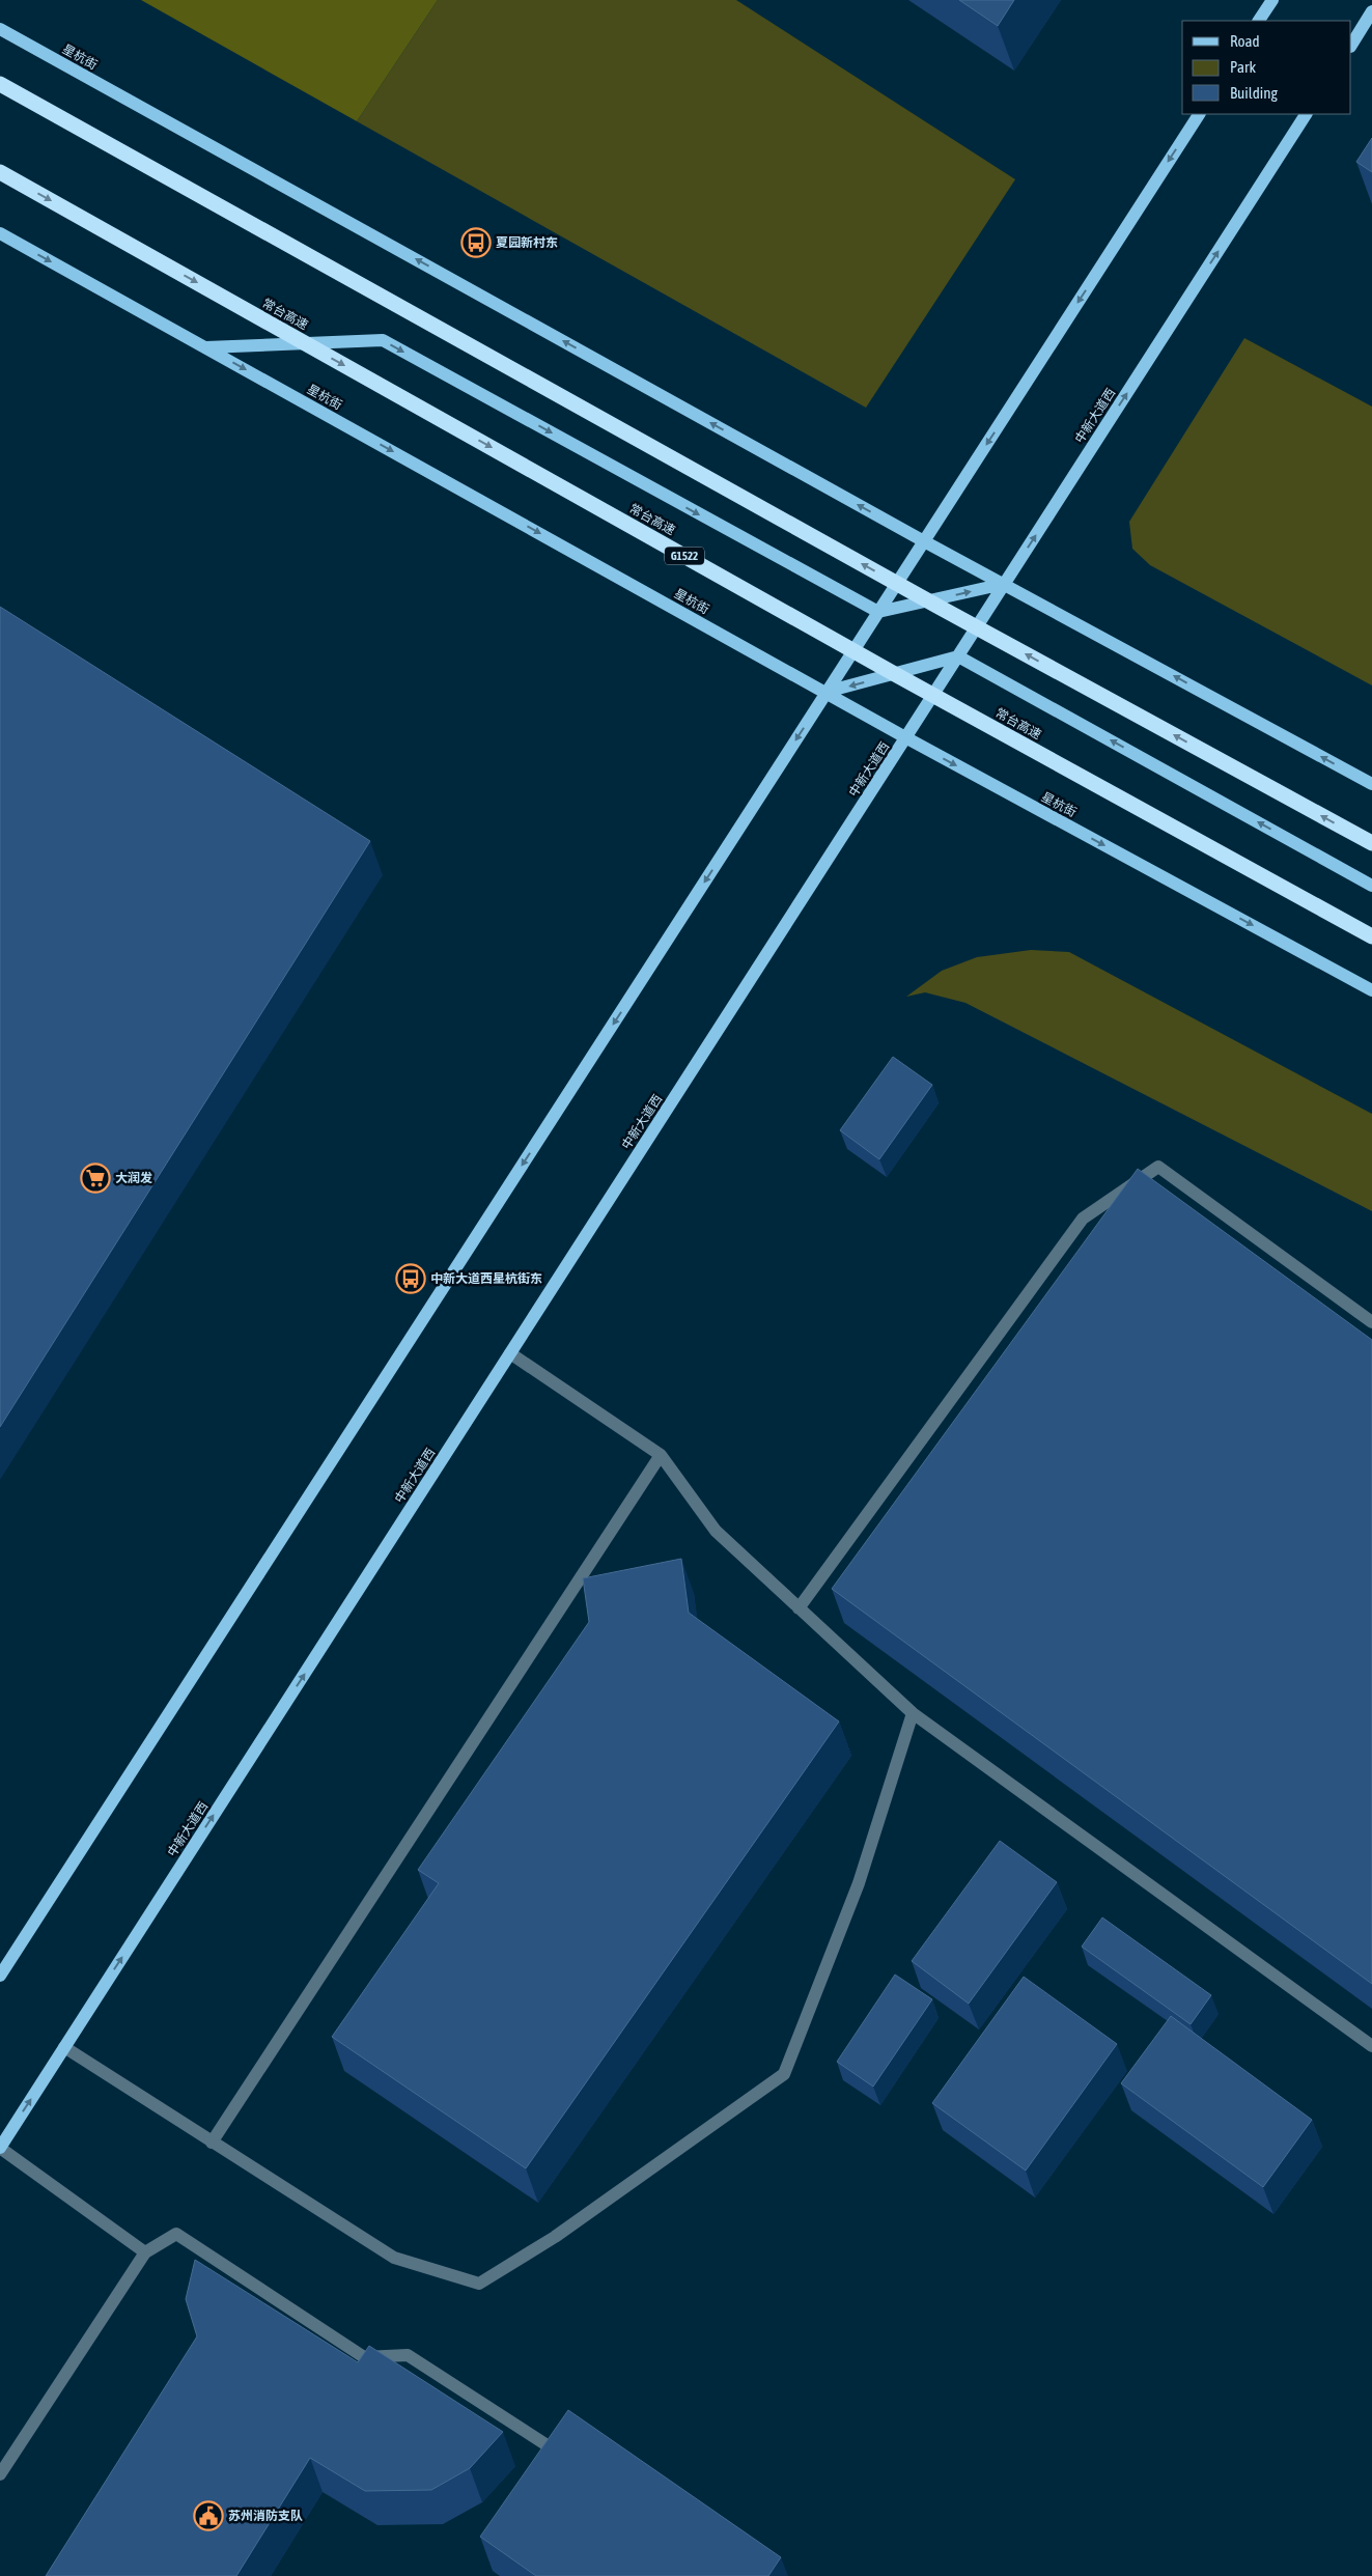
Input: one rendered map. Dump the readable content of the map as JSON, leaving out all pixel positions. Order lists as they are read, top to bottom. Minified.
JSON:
{"streets":{"highway":["常台高速","G1522"],"main road":["星杭街","中新大道西"]},"crossings":[["星杭街","中新大道西"]],"places":{"bus stop":["夏园新村东","中新大道西星杭街东"],"supermarket":["大润发"],"public building":["苏州消防支队"]},"legend":["Road","Park","Building"]}
